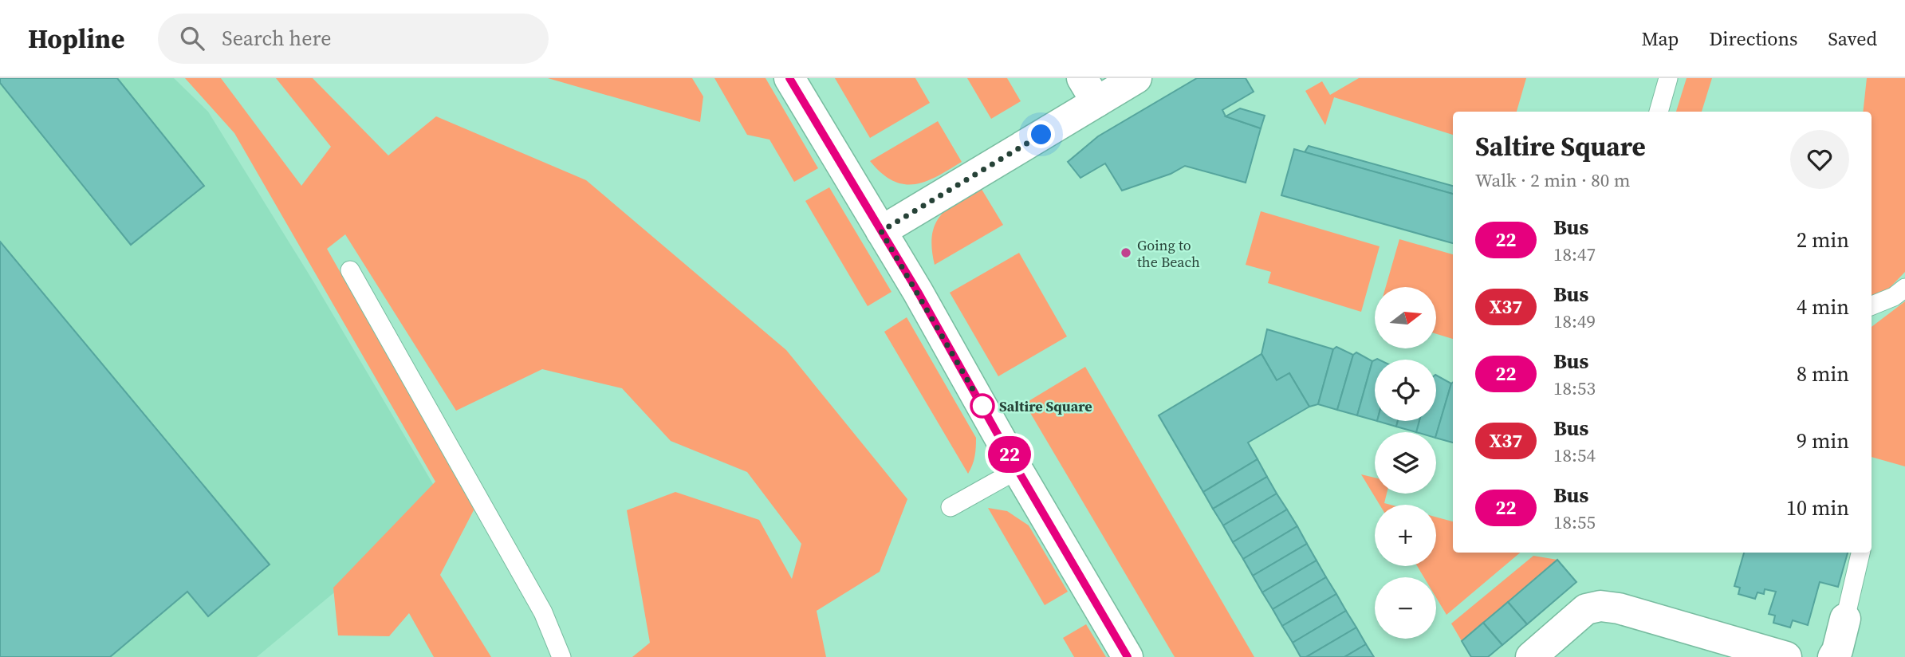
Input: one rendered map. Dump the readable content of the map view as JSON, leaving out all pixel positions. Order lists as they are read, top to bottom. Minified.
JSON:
{"places":["Going to the Beach","Saltire Square"],"lines":["bus line 22"],"north":"right","page":{"header":"Hopline","search":"Search here","nav":["Map","Directions","Saved"],"on_map":"22","heading":["Saltire Square","Walk · 2 min · 80 m"],"list":[{"mark":"22","name":"Bus","note":"18:47","value":"2 min"},{"mark":"X37","name":"Bus","note":"18:49","value":"4 min"},{"mark":"22","name":"Bus","note":"18:53","value":"8 min"},{"mark":"X37","name":"Bus","note":"18:54","value":"9 min"},{"mark":"22","name":"Bus","note":"18:55","value":"10 min"}],"map_buttons":["+","−"]}}
